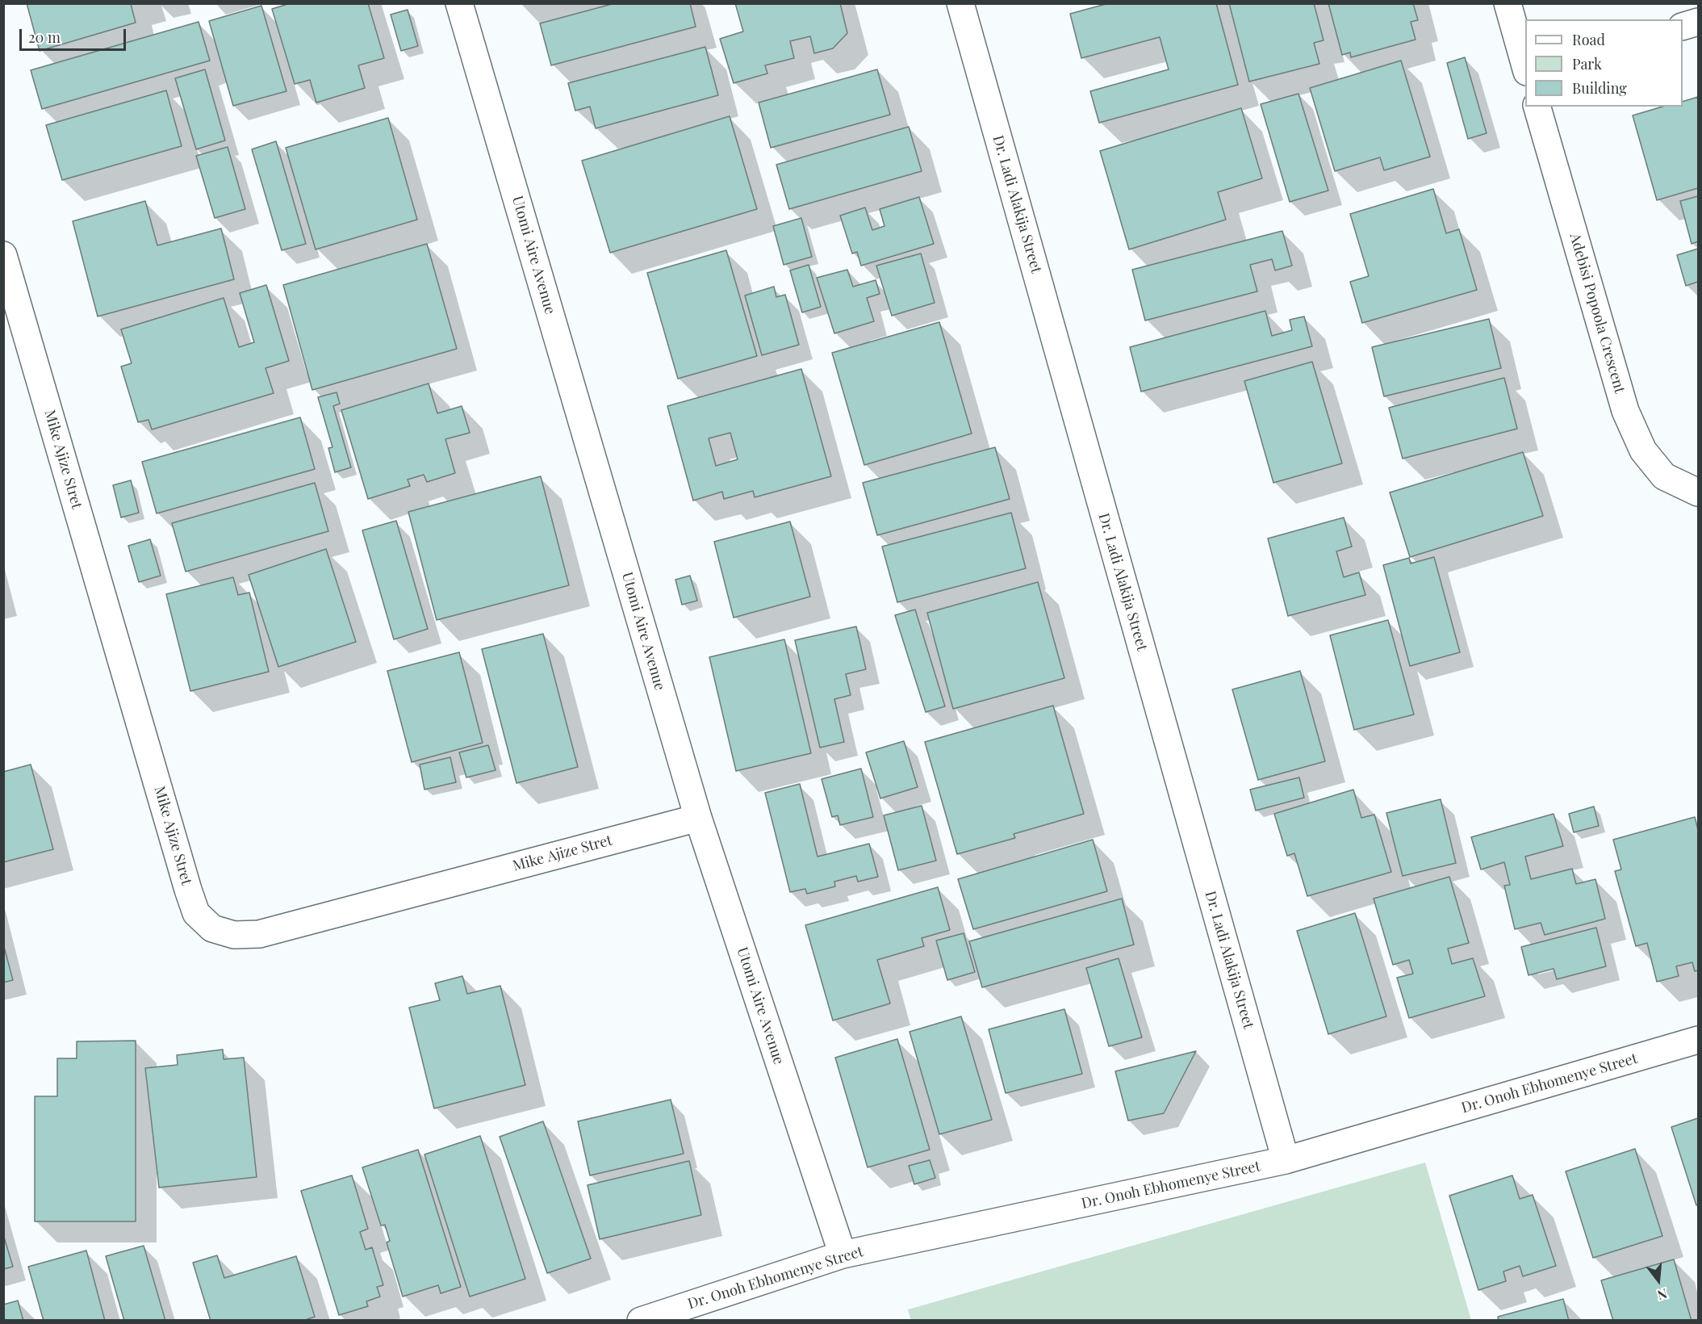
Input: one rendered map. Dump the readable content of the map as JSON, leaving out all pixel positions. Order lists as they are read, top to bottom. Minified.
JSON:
{"streets":{"street":["Dr. Ladi Alakija Street","Utomi Aire Avenue","Adebisi Popoola Crescent","Mike Ajize Stret","Dr. Onoh Ebhomenye Street"]},"crossings":[["Dr. Ladi Alakija Street","Dr. Onoh Ebhomenye Street"],["Utomi Aire Avenue","Mike Ajize Stret"],["Utomi Aire Avenue","Dr. Onoh Ebhomenye Street"]],"legend":["Road","Park","Building"],"scale_bar":"20 m","north":"bottom"}
